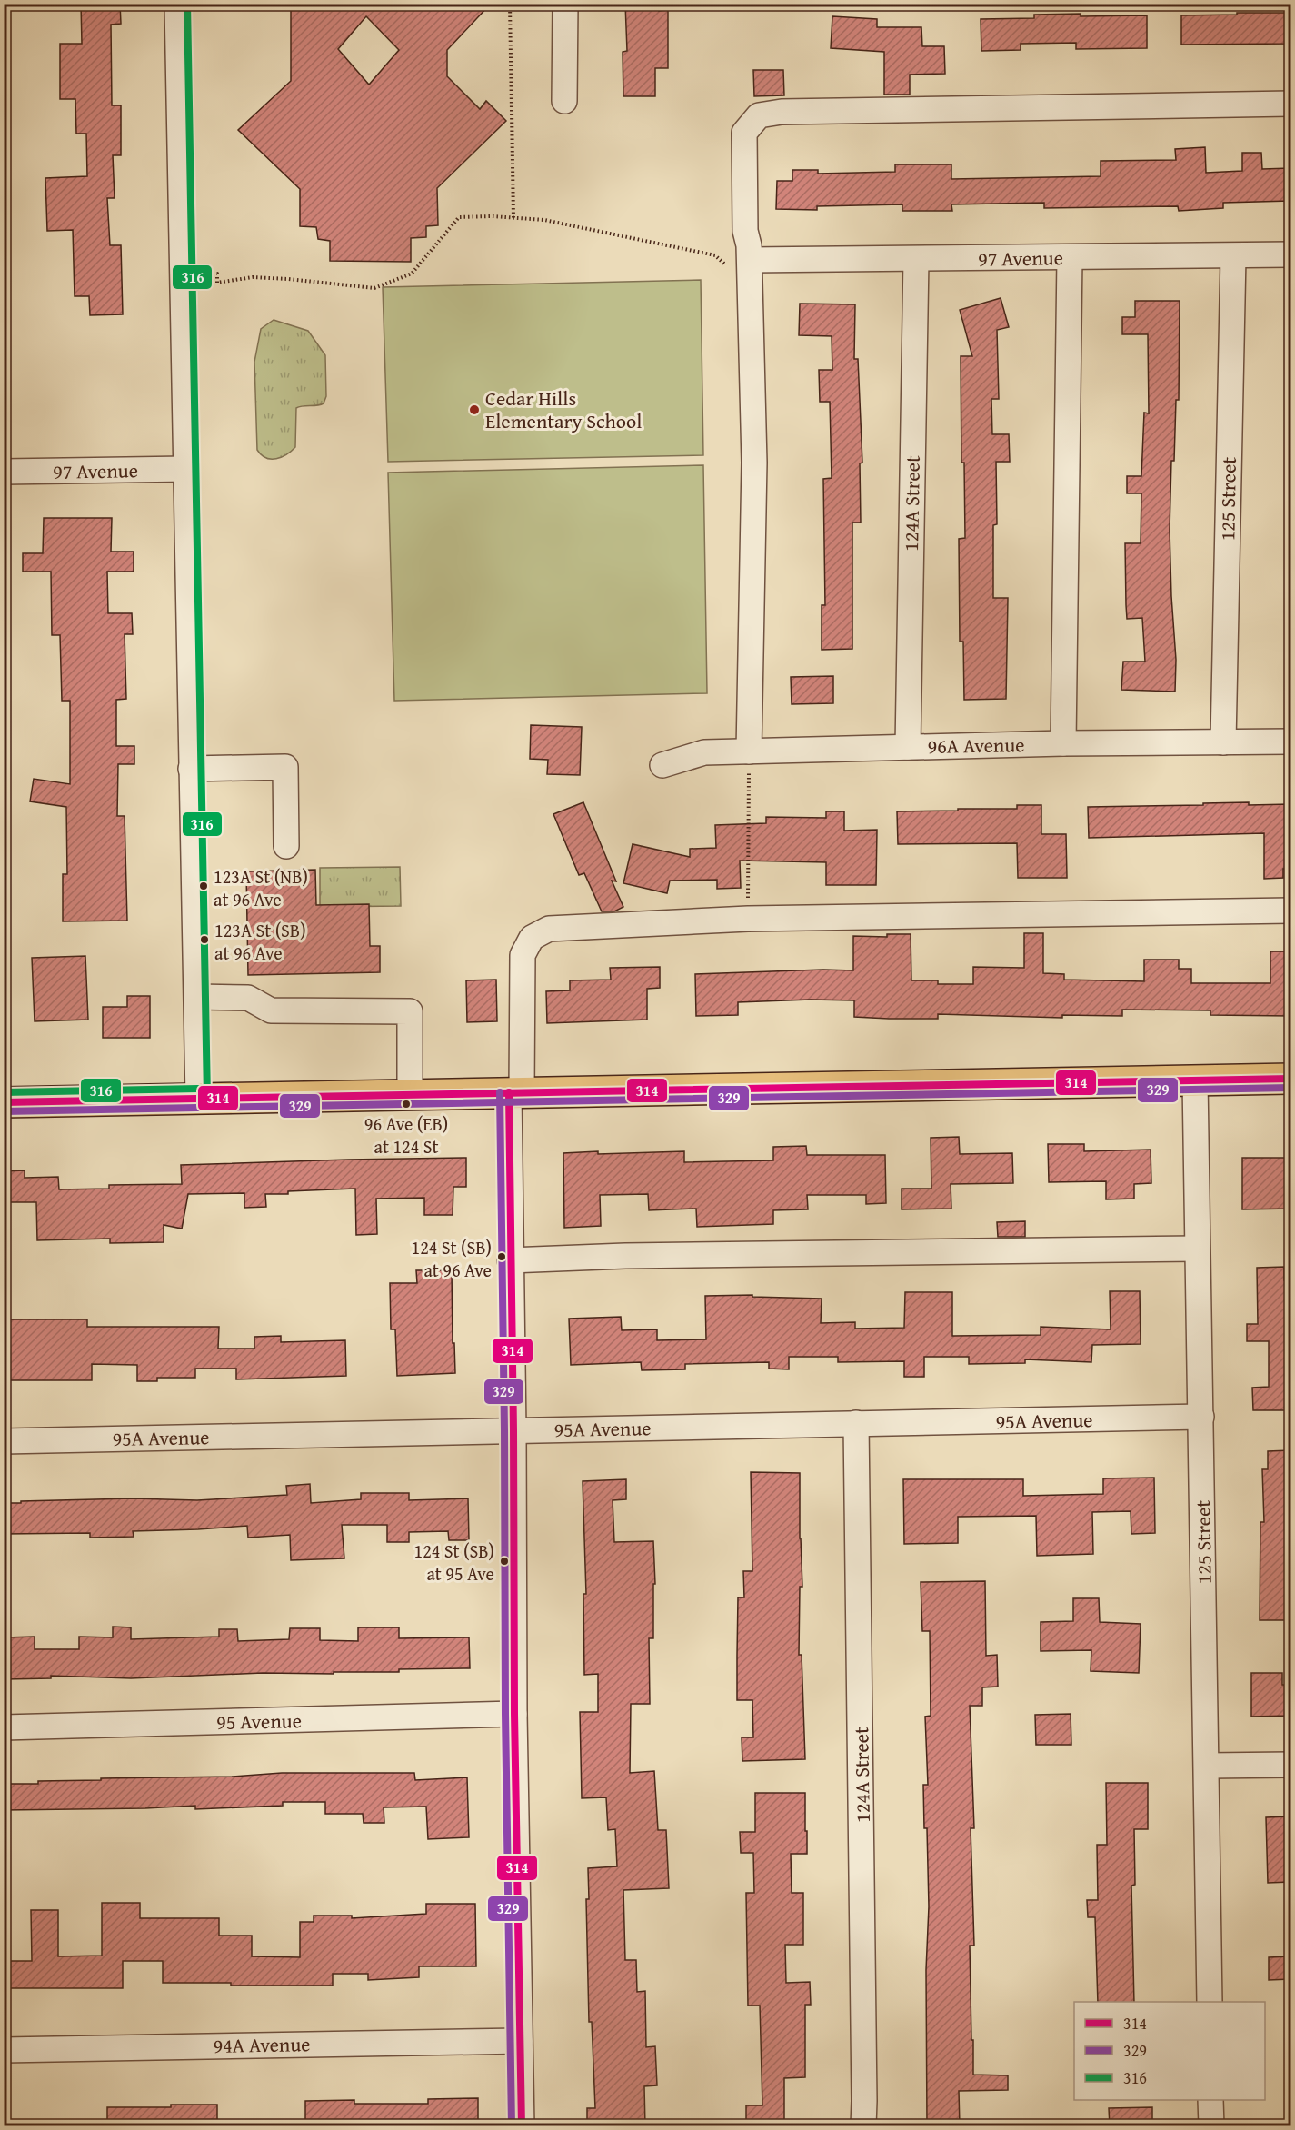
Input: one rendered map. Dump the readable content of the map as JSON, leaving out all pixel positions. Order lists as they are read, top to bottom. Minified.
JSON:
{"streets":{"street":["97 Avenue","125 Street","124A Street","96A Avenue","95A Avenue","95 Avenue","94A Avenue"]},"crossings":[["97 Avenue","125 Street"],["97 Avenue","124A Street"],["125 Street","96A Avenue"],["125 Street","95A Avenue"],["124A Street","96A Avenue"],["124A Street","95A Avenue"]],"places":["Cedar Hills Elementary School","123A St (NB) at 96 Ave","123A St (SB) at 96 Ave","96 Ave (EB) at 124 St","124 St (SB) at 96 Ave","124 St (SB) at 95 Ave"],"lines":["transit line 316","transit line 314","transit line 329"],"legend":["314","329","316"]}
